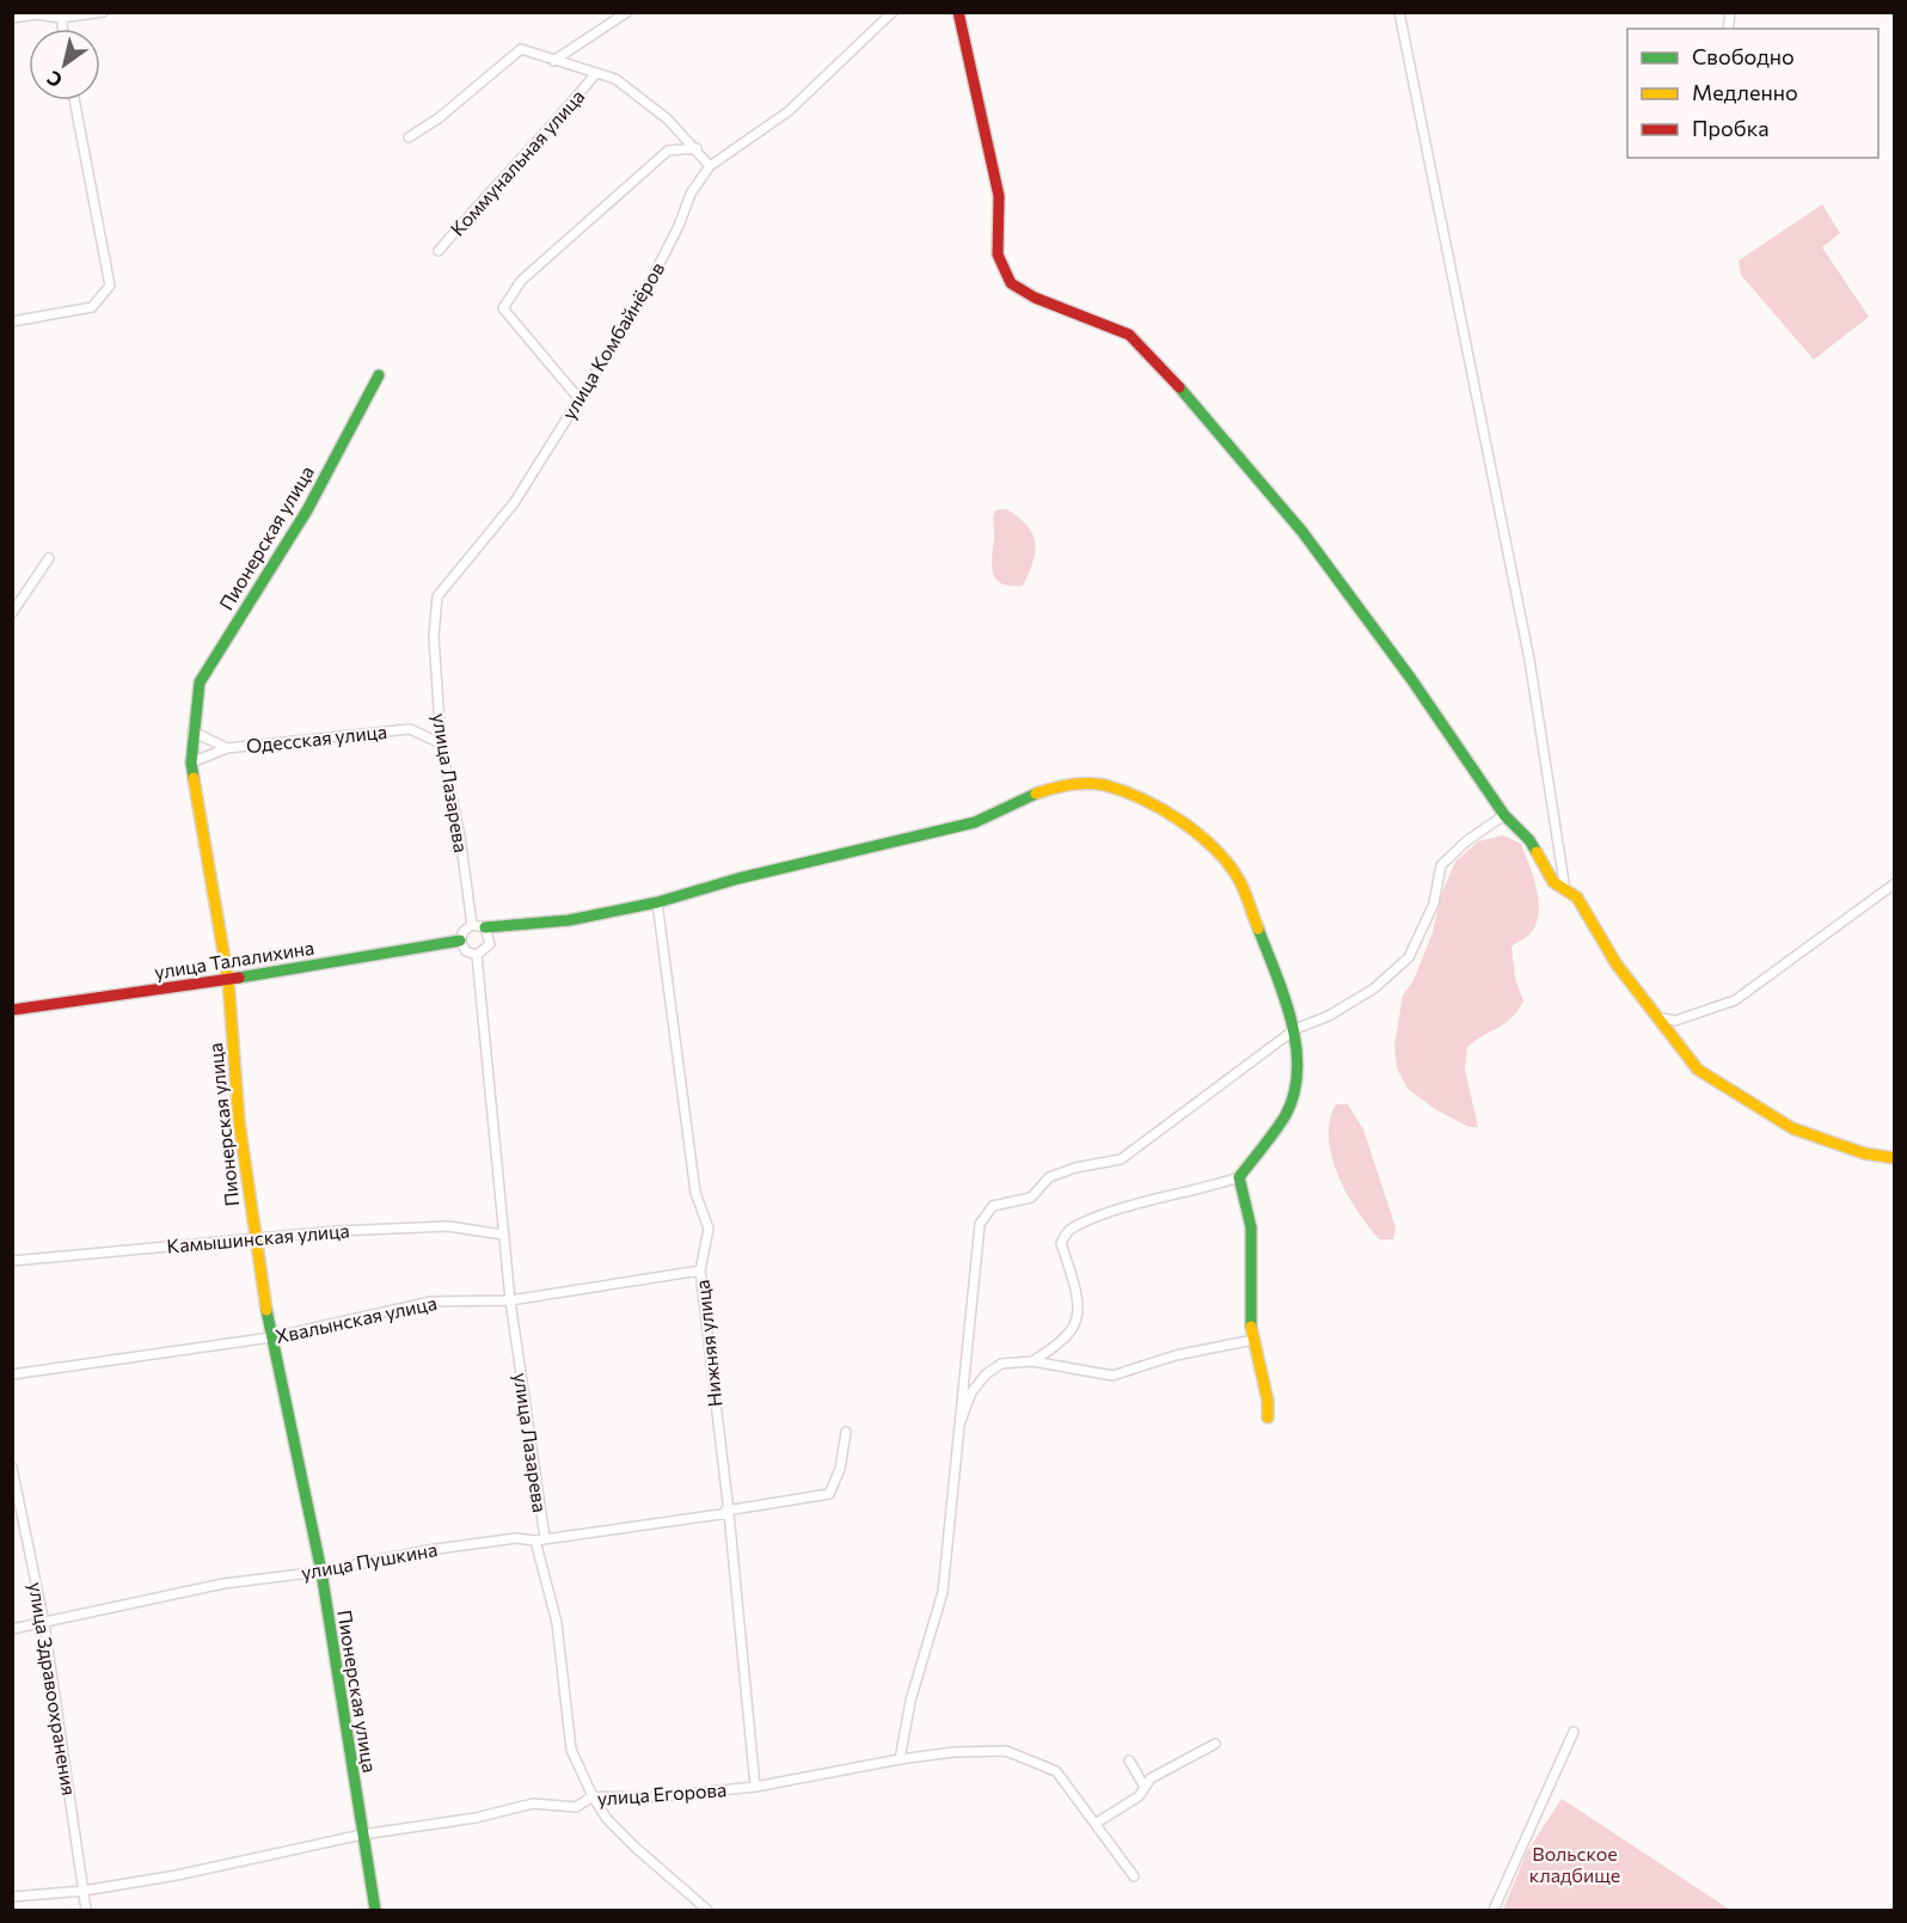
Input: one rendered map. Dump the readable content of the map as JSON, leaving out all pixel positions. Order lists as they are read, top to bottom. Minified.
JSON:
{"streets":{"street":["Коммунальная улица","улица Комбайнёров","Пионерская улица","Одесская улица","улица Лазарева","улица Талалихина","Камышинская улица","Хвалынская улица","Нижняя улица","улица Пушкина","улица Здравоохранения","улица Егорова"]},"crossings":[["улица Комбайнёров","улица Лазарева"],["Пионерская улица","Одесская улица"],["Пионерская улица","улица Талалихина"],["Пионерская улица","Камышинская улица"],["Пионерская улица","Хвалынская улица"],["Пионерская улица","улица Пушкина"],["Пионерская улица","улица Егорова"],["Одесская улица","улица Лазарева"],["улица Лазарева","улица Талалихина"],["улица Лазарева","Камышинская улица"],["улица Лазарева","Хвалынская улица"],["улица Лазарева","улица Пушкина"],["улица Лазарева","улица Егорова"],["Хвалынская улица","Нижняя улица"],["Нижняя улица","улица Пушкина"],["Нижняя улица","улица Егорова"],["улица Пушкина","улица Здравоохранения"],["улица Здравоохранения","улица Егорова"]],"parks":["Вольское кладбище"],"legend":["Свободно","Медленно","Пробка"],"north":"bottom left"}
